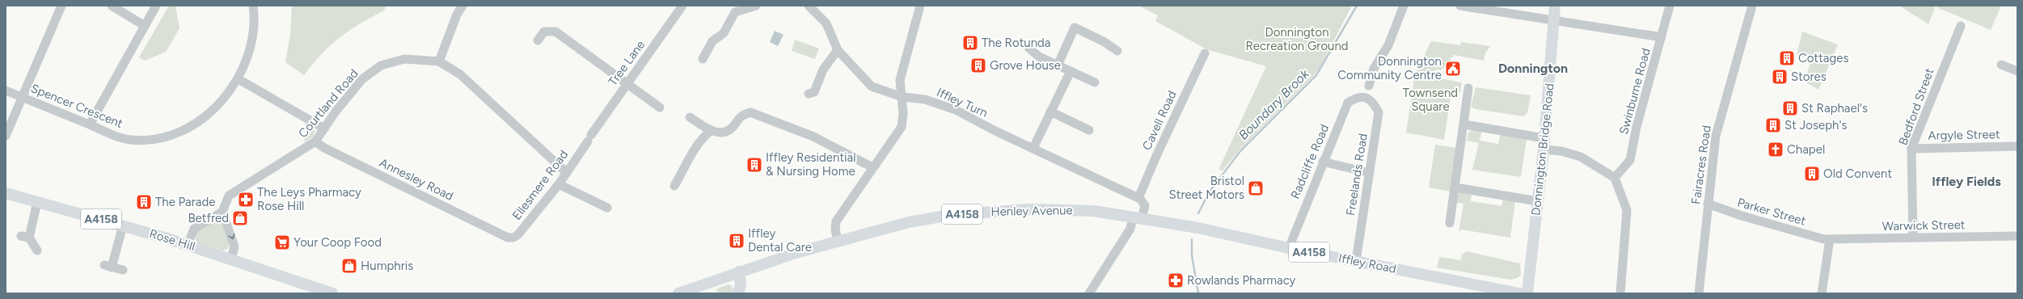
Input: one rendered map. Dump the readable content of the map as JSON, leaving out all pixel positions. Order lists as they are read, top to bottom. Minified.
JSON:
{"streets":{"main road":["Donnington Bridge Road","Henley Avenue","A4158","Rose Hill","Iffley Road"],"street":["Tree Lane","Swinburne Road","Iffley Turn","Courtland Road","Spencer Crescent","Bedford Street","Cavell Road","Argyle Street","Radcliffe Road","Fairacres Road","Freelands Road","Annesley Road","Ellesmere Road","Parker Street","Warwick Street"]},"crossings":[["Tree Lane","Ellesmere Road"],["Iffley Turn","Cavell Road"],["Courtland Road","Annesley Road"],["Courtland Road","Ellesmere Road"],["Bedford Street","Argyle Street"],["Bedford Street","Warwick Street"],["Radcliffe Road","Freelands Road"],["Radcliffe Road","Iffley Road"],["Fairacres Road","Parker Street"],["Freelands Road","Iffley Road"],["Annesley Road","Ellesmere Road"],["Henley Avenue","A4158"],["Henley Avenue","Iffley Road"],["Parker Street","Warwick Street"]],"districts":["Donnington","Iffley Fields"],"water":["Boundary Brook"],"parks":["Donnington Recreation Ground","Townsend Square"],"places":{"building":["The Rotunda","Cottages","Grove House","Stores","St Raphael's","St Joseph's","Iffley Residential & Nursing Home","Old Convent","The Parade","Iffley Dental Care"],"public building":["Donnington Community Centre"],"church":["Chapel"],"shop":["Bristol Street Motors","Betfred","Humphris"],"pharmacy":["The Leys Pharmacy Rose Hill","Rowlands Pharmacy"],"supermarket":["Your Coop Food"]}}
